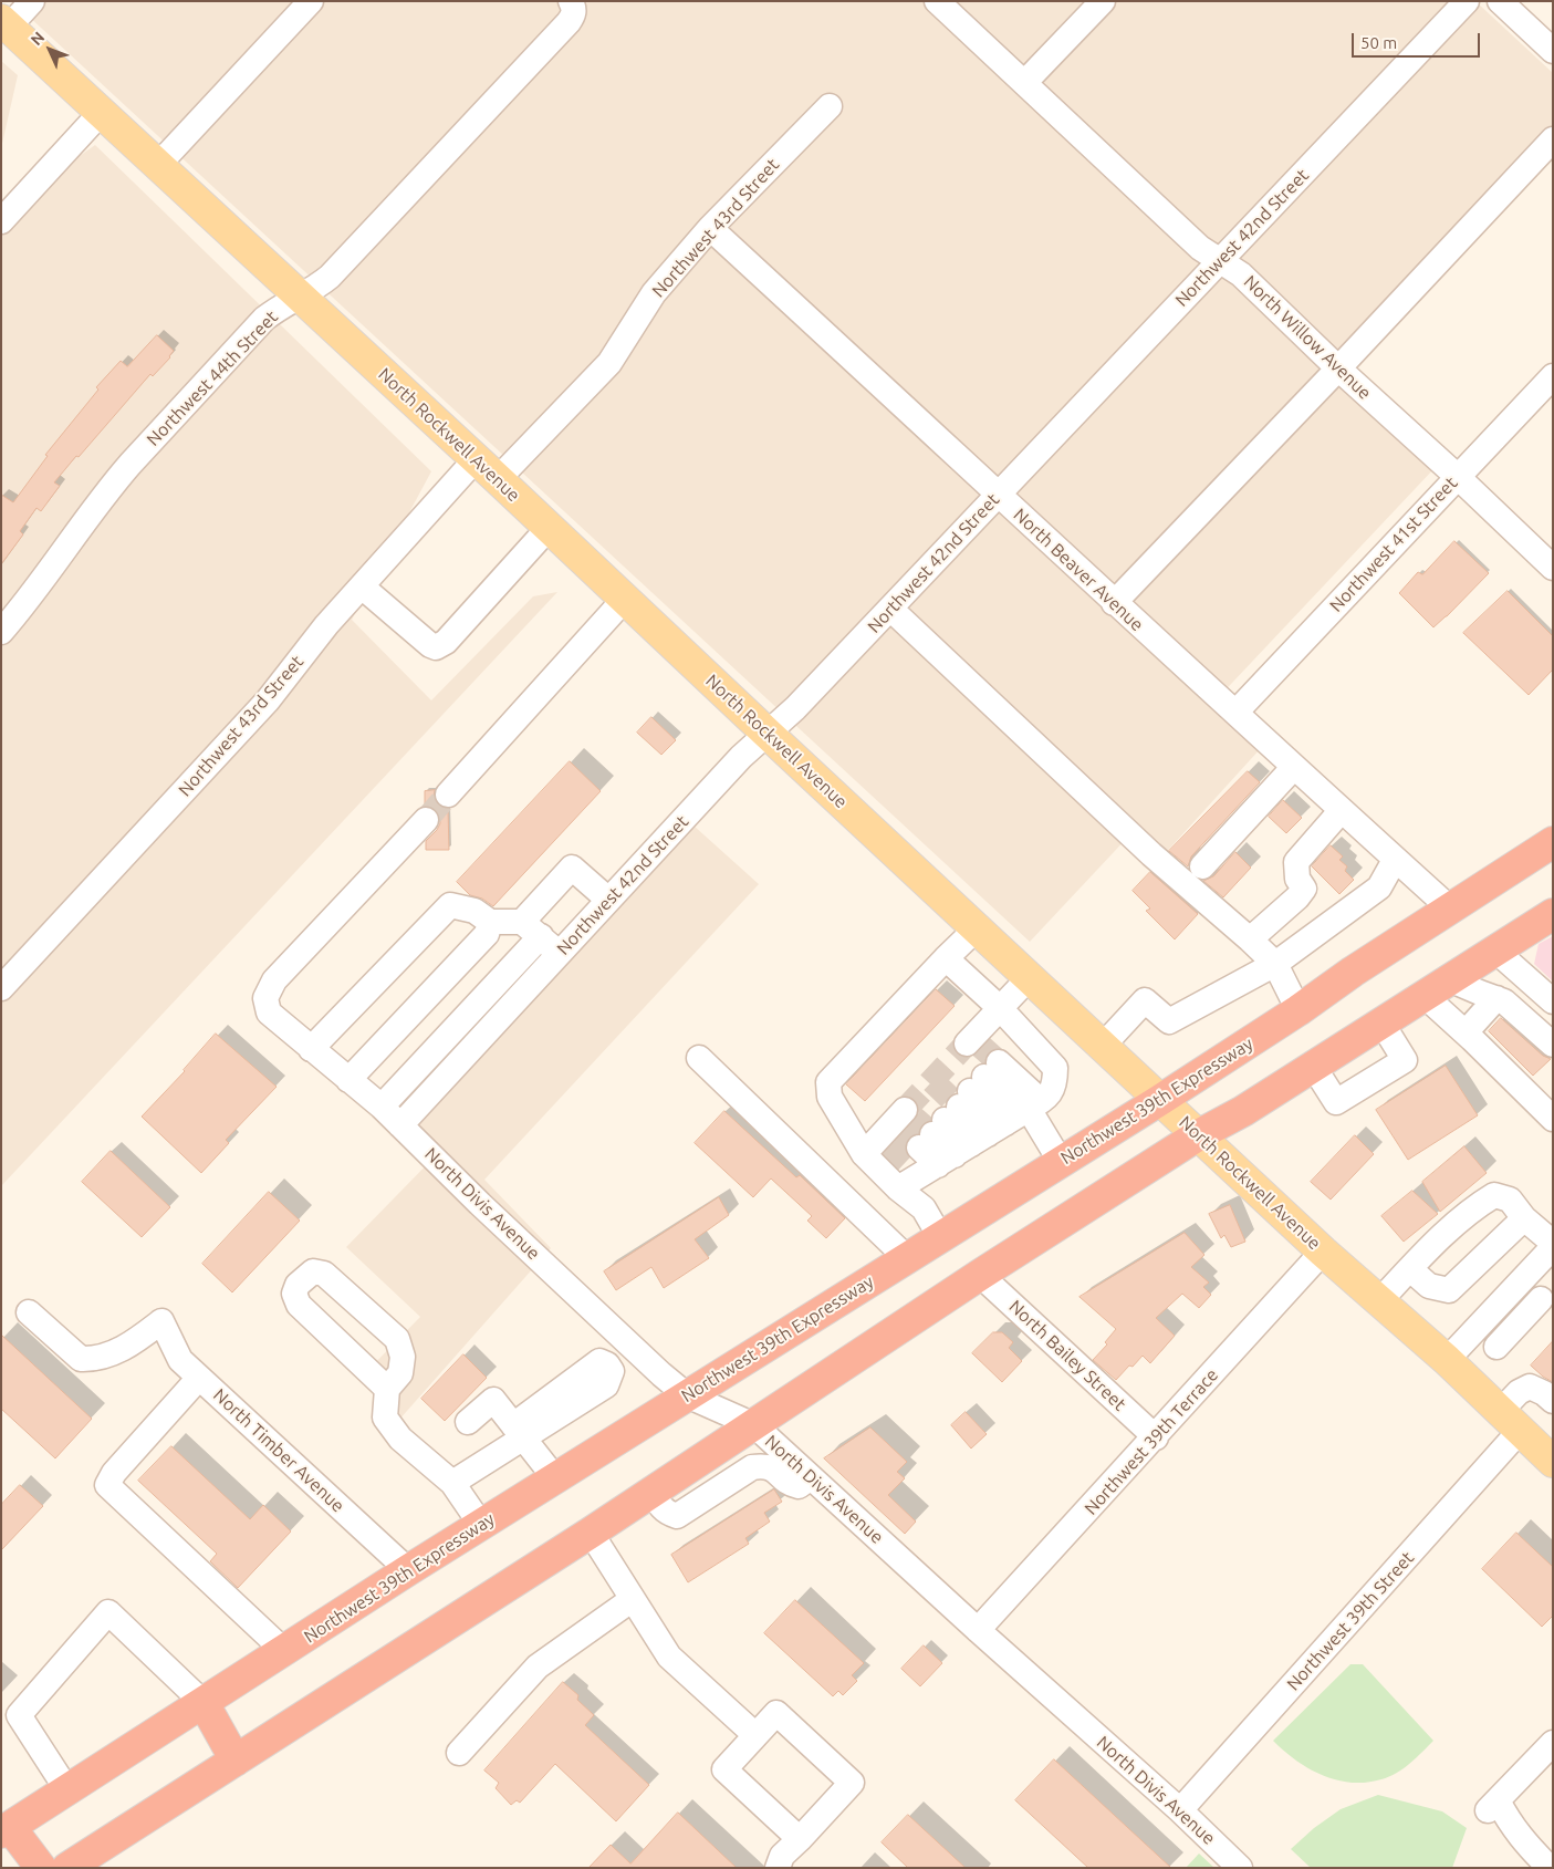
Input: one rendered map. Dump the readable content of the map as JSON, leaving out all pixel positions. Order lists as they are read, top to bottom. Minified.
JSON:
{"streets":{"highway":["Northwest 39th Expressway"],"main road":["North Rockwell Avenue"],"street":["Northwest 43rd Street","Northwest 42nd Street","North Willow Avenue","Northwest 44th Street","Northwest 41st Street","North Beaver Avenue","North Divis Avenue","North Bailey Street","Northwest 39th Terrace","North Timber Avenue","Northwest 39th Street"]},"crossings":[["Northwest 43rd Street","North Rockwell Avenue"],["Northwest 43rd Street","North Beaver Avenue"],["Northwest 42nd Street","North Willow Avenue"],["Northwest 42nd Street","North Rockwell Avenue"],["Northwest 42nd Street","North Beaver Avenue"],["Northwest 42nd Street","North Divis Avenue"],["North Willow Avenue","Northwest 41st Street"],["Northwest 44th Street","North Rockwell Avenue"],["North Rockwell Avenue","Northwest 39th Expressway"],["North Rockwell Avenue","Northwest 39th Terrace"],["North Rockwell Avenue","Northwest 39th Street"],["Northwest 41st Street","North Beaver Avenue"],["North Beaver Avenue","Northwest 39th Expressway"],["Northwest 39th Expressway","North Divis Avenue"],["Northwest 39th Expressway","North Timber Avenue"],["North Divis Avenue","Northwest 39th Terrace"],["North Divis Avenue","Northwest 39th Street"],["North Bailey Street","Northwest 39th Terrace"]],"scale_bar":"50 m","north":"top left"}
